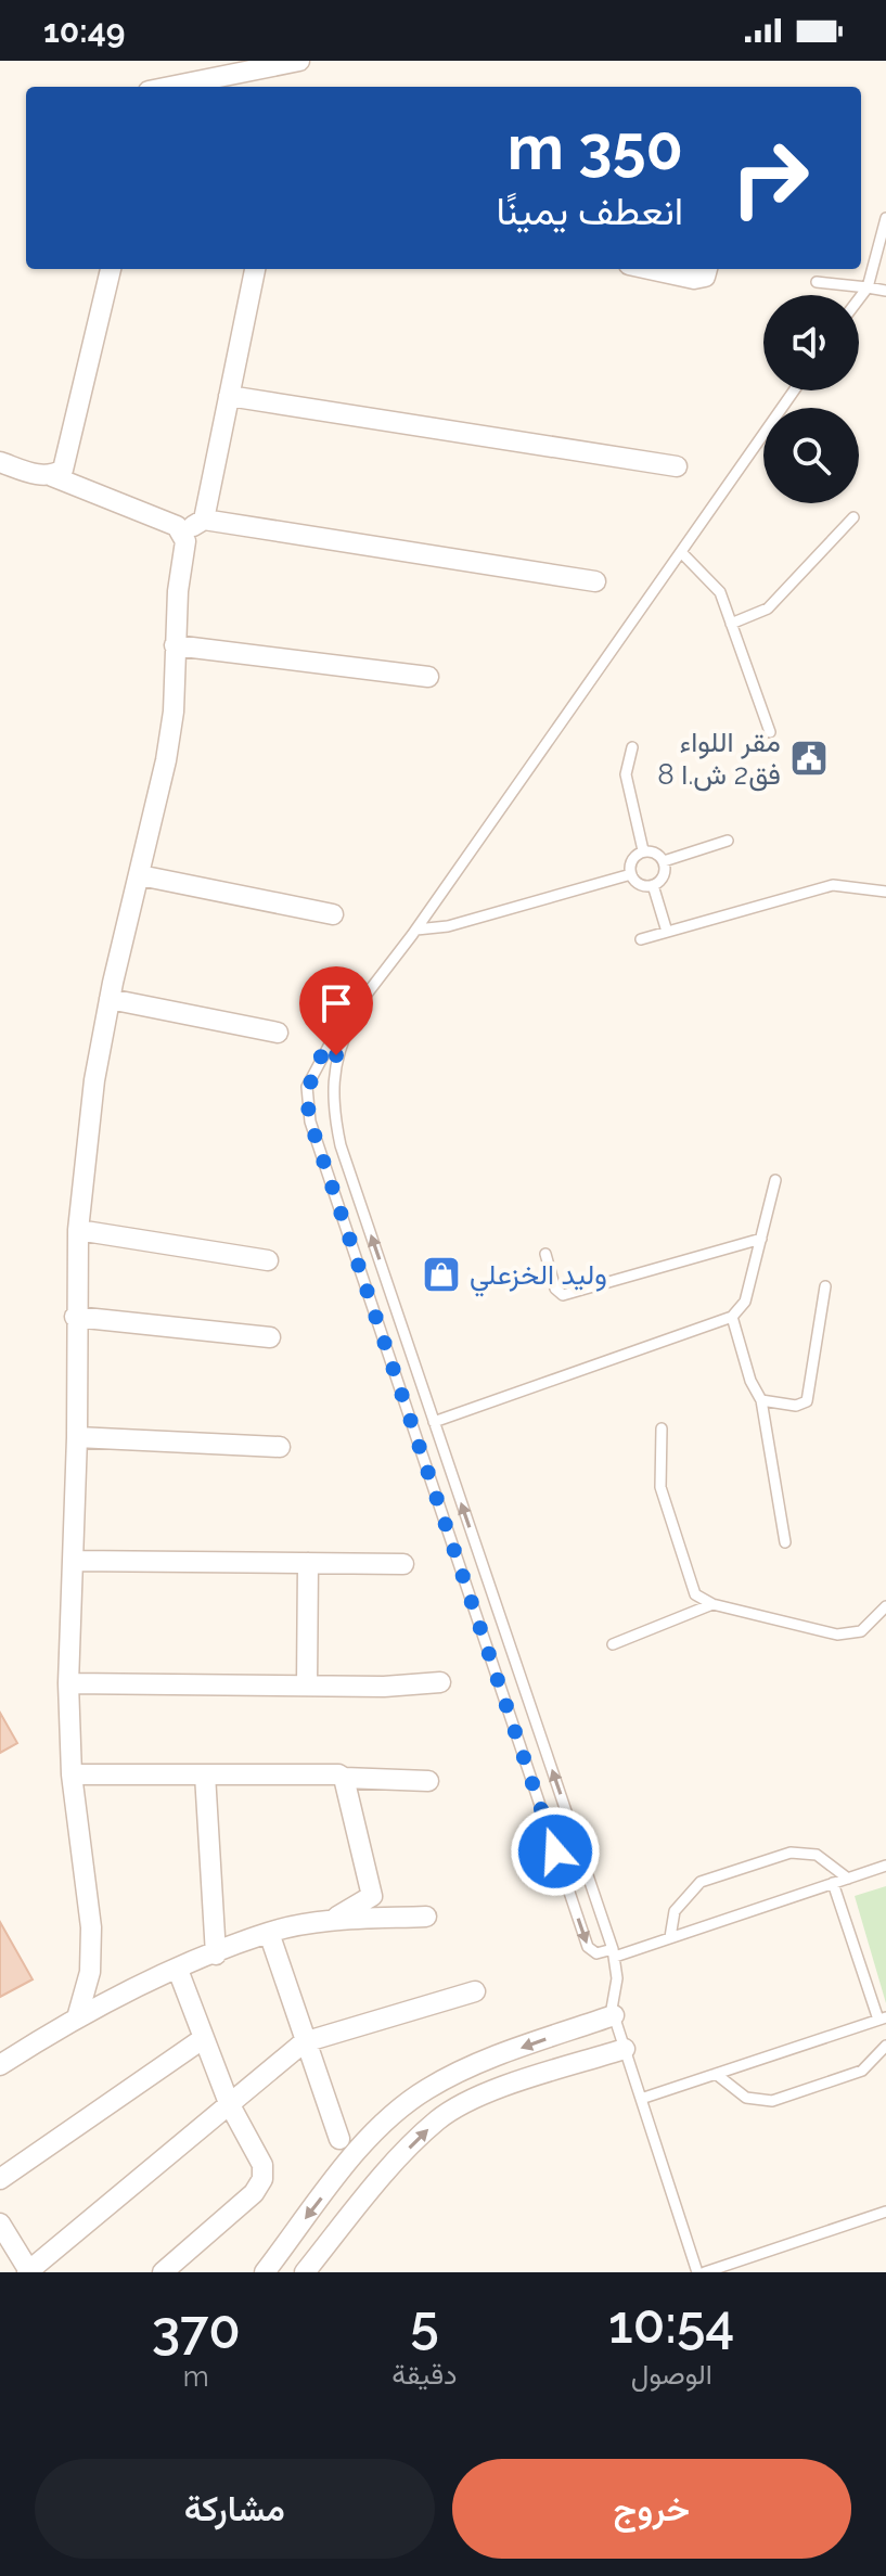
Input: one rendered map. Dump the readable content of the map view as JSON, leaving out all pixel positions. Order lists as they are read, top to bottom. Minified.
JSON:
{"places":{"public building":["مقر اللواء 8 فق2 ش.ا"],"shop":["وليد الخزعلي"]},"page":{"status":"10:49","turn":["350 m","انعطف يمينًا"],"eta":["10:54","الوصول","5","دقيقة","370","m"],"buttons":["خروج","مشاركة"]}}
